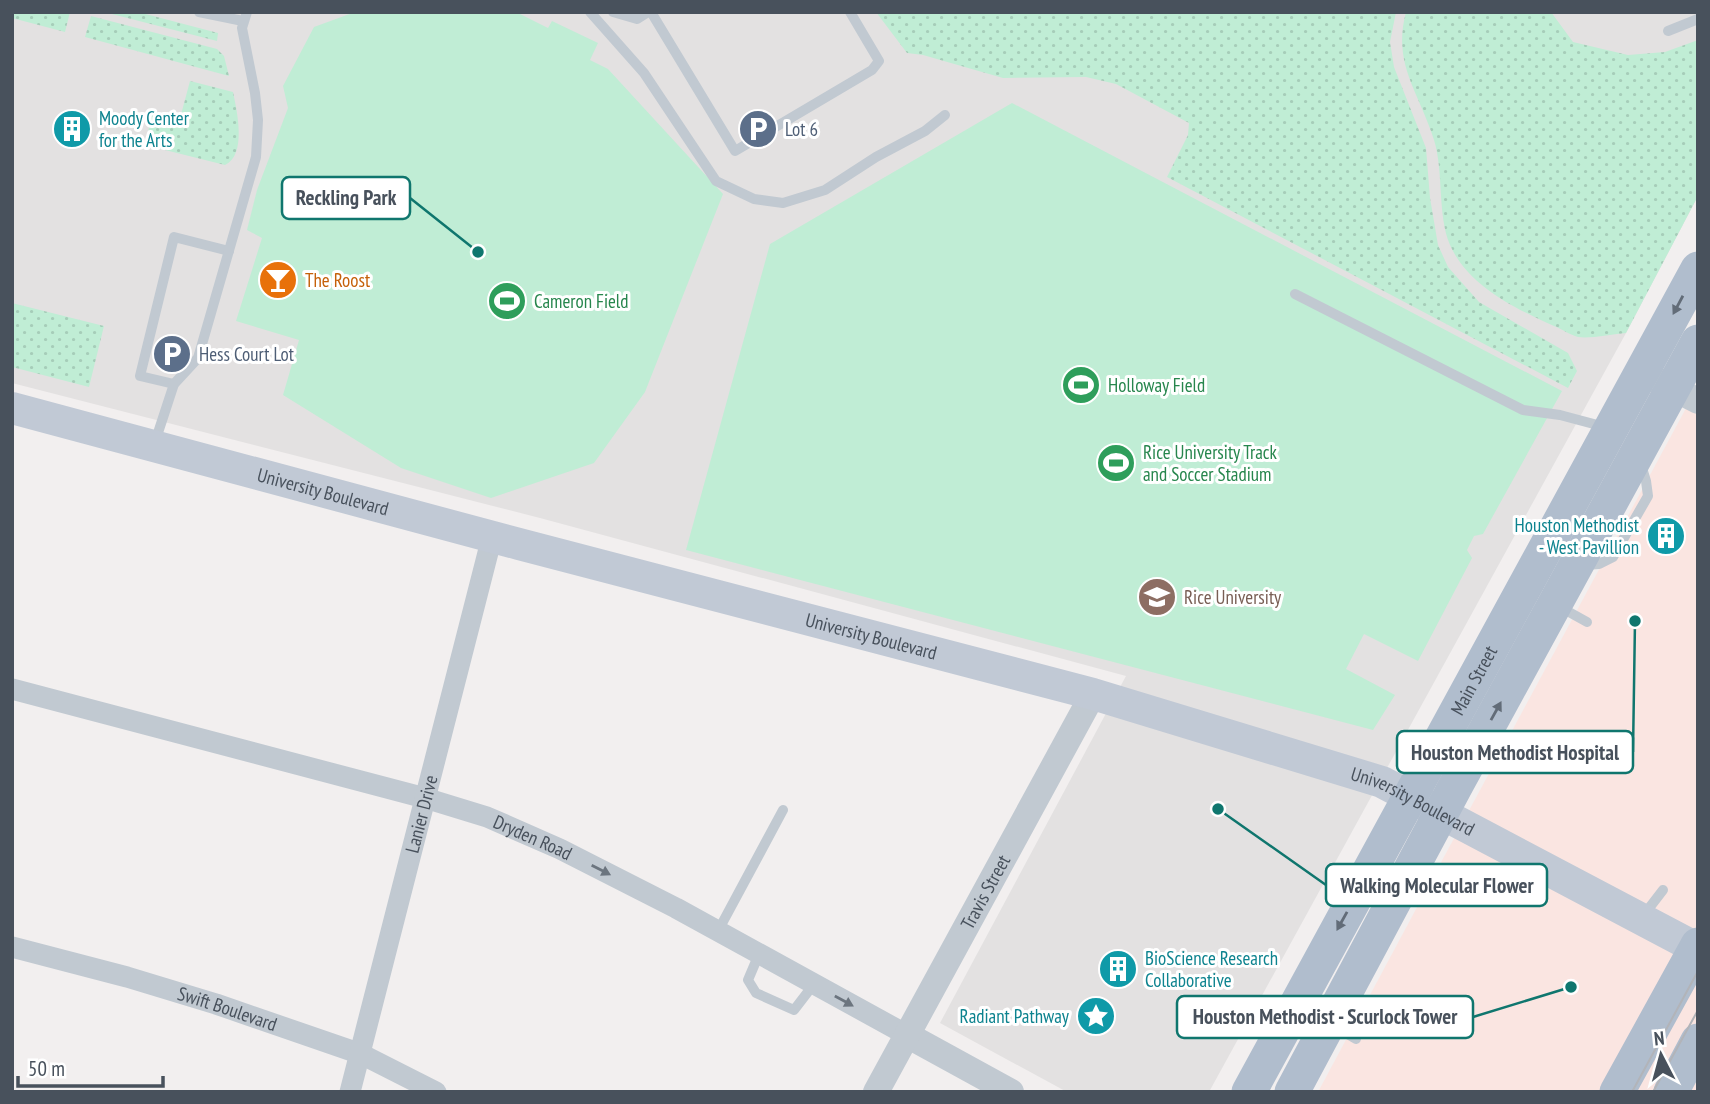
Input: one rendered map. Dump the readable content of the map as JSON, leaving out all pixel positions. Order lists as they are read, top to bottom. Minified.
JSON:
{"streets":{"main road":["University Boulevard","Main Street"],"street":["Lanier Drive","Dryden Road","Travis Street","Swift Boulevard"]},"crossings":[["University Boulevard","Main Street"],["University Boulevard","Lanier Drive"],["University Boulevard","Travis Street"],["Lanier Drive","Dryden Road"],["Lanier Drive","Swift Boulevard"],["Dryden Road","Travis Street"]],"one_way":["Dryden Road"],"places":{"building":["Moody Center for the Arts","Houston Methodist - West Pavillion","BioScience Research Collaborative"],"parking":["Lot 6","Hess Court Lot"],"other":["Reckling Park","Houston Methodist Hospital","Walking Molecular Flower","Houston Methodist - Scurlock Tower"],"bar":["The Roost"],"sports":["Cameron Field","Holloway Field","Rice University Track and Soccer Stadium"],"school or university":["Rice University"],"place":["Radiant Pathway"]},"scale_bar":"50 m","north":"top"}
